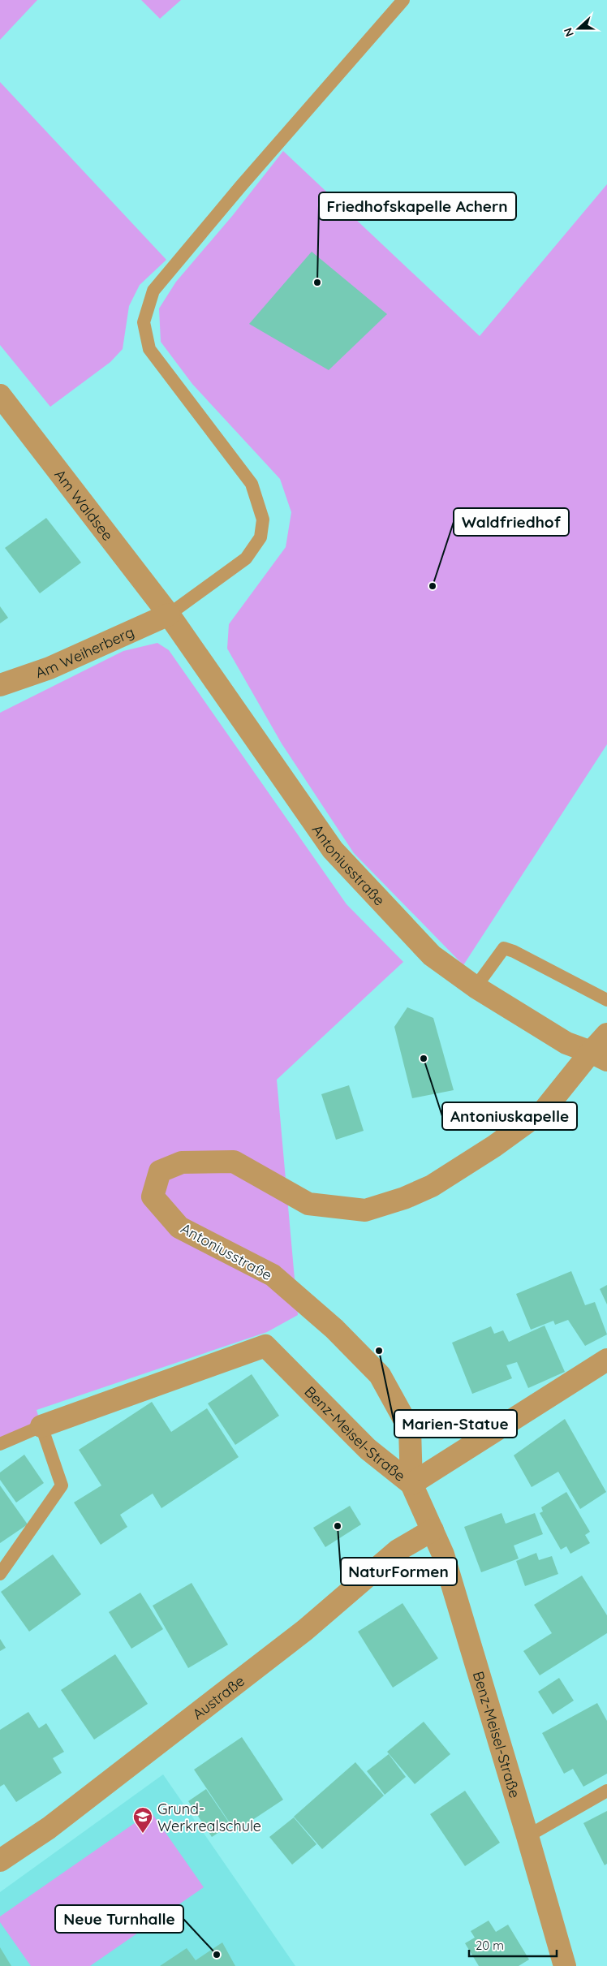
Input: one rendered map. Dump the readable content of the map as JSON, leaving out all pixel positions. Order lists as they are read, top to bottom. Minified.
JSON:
{"streets":{"street":["Am Waldsee","Am Weiherberg","Antoniusstraße","Benz-Meisel-Straße","Austraße"]},"crossings":[["Am Waldsee","Am Weiherberg"],["Am Waldsee","Antoniusstraße"],["Am Weiherberg","Antoniusstraße"],["Antoniusstraße","Benz-Meisel-Straße"],["Benz-Meisel-Straße","Austraße"]],"places":{"other":["Friedhofskapelle Achern","Waldfriedhof","Antoniuskapelle","Marien-Statue","NaturFormen","Neue Turnhalle"],"school or university":["Grund- Werkrealschule"]},"scale_bar":"20 m","north":"left"}
